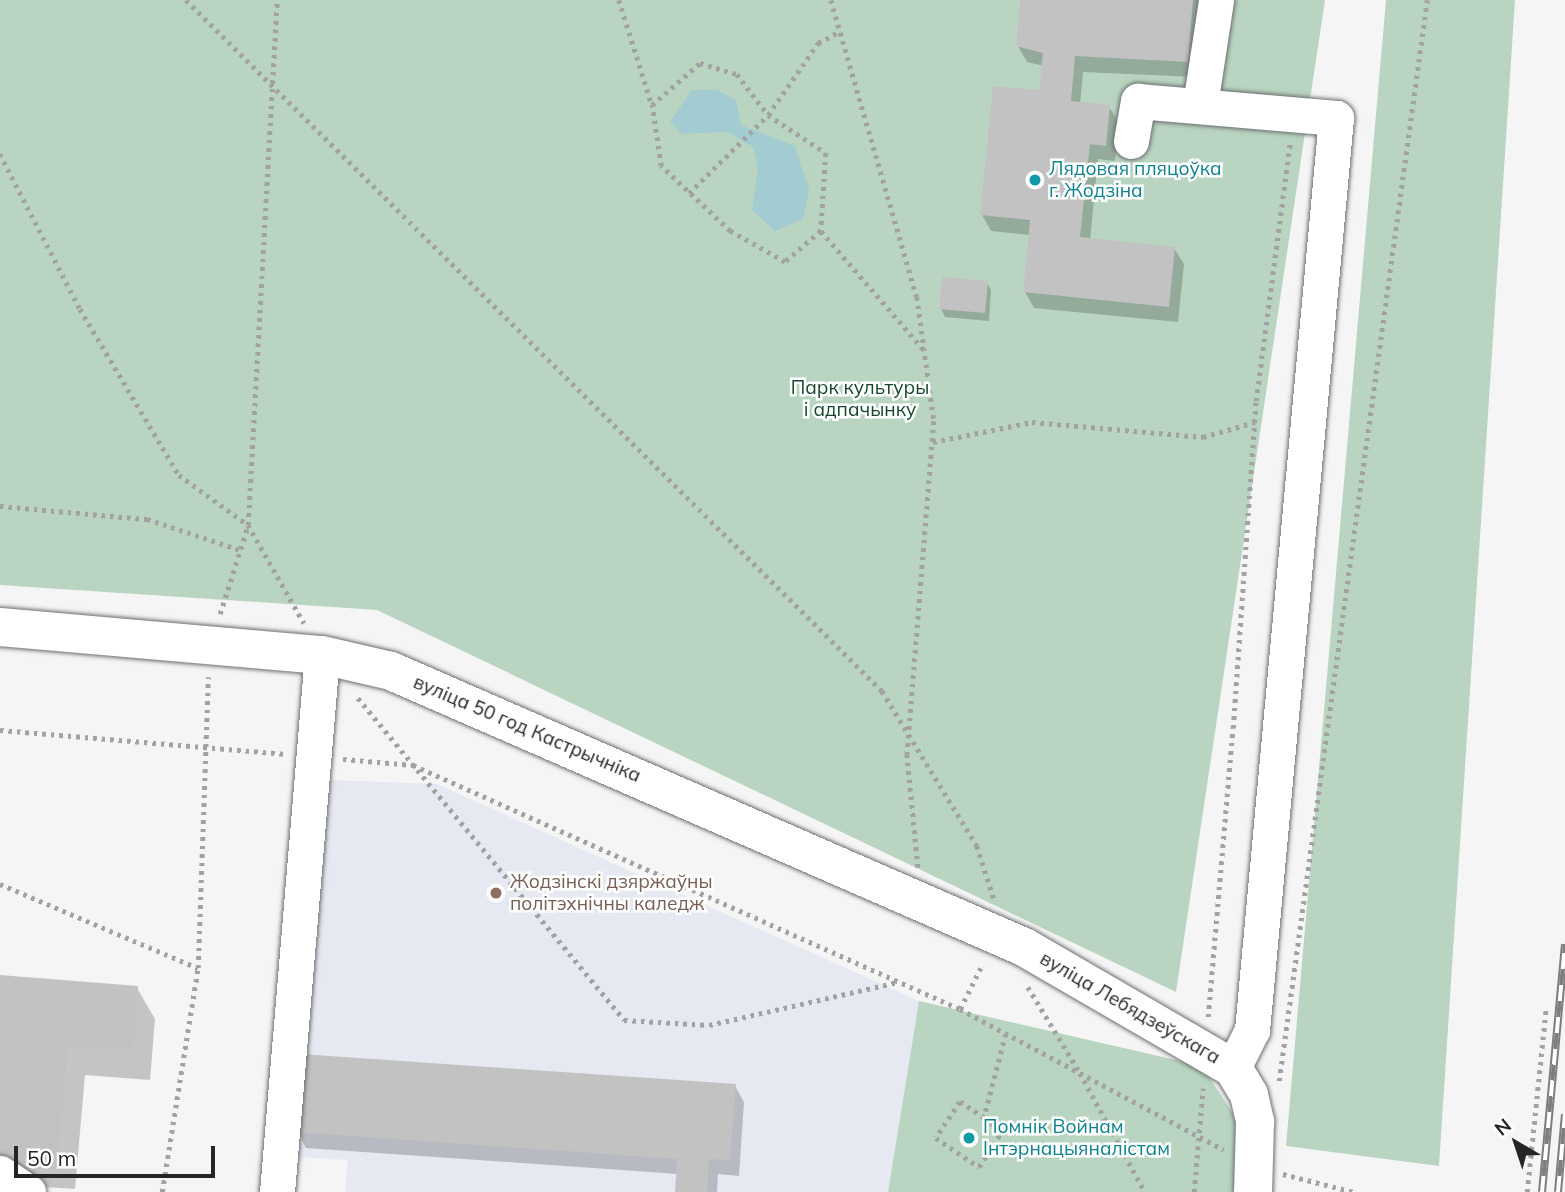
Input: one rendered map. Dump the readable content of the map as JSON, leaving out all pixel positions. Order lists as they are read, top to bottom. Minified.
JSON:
{"streets":{"main road":["вуліца 50 год Кастрычніка","вуліца Лебядзеўскага"]},"crossings":[["вуліца 50 год Кастрычніка","вуліца Лебядзеўскага"]],"parks":["Парк культуры і адпачынку"],"places":["Лядовая пляцоўка г. Жодзіна","Жодзінскі дзяржаўны політэхнічны каледж","Помнік Войнам Інтэрнацыяналістам"],"scale_bar":"50 m","north":"top left"}
